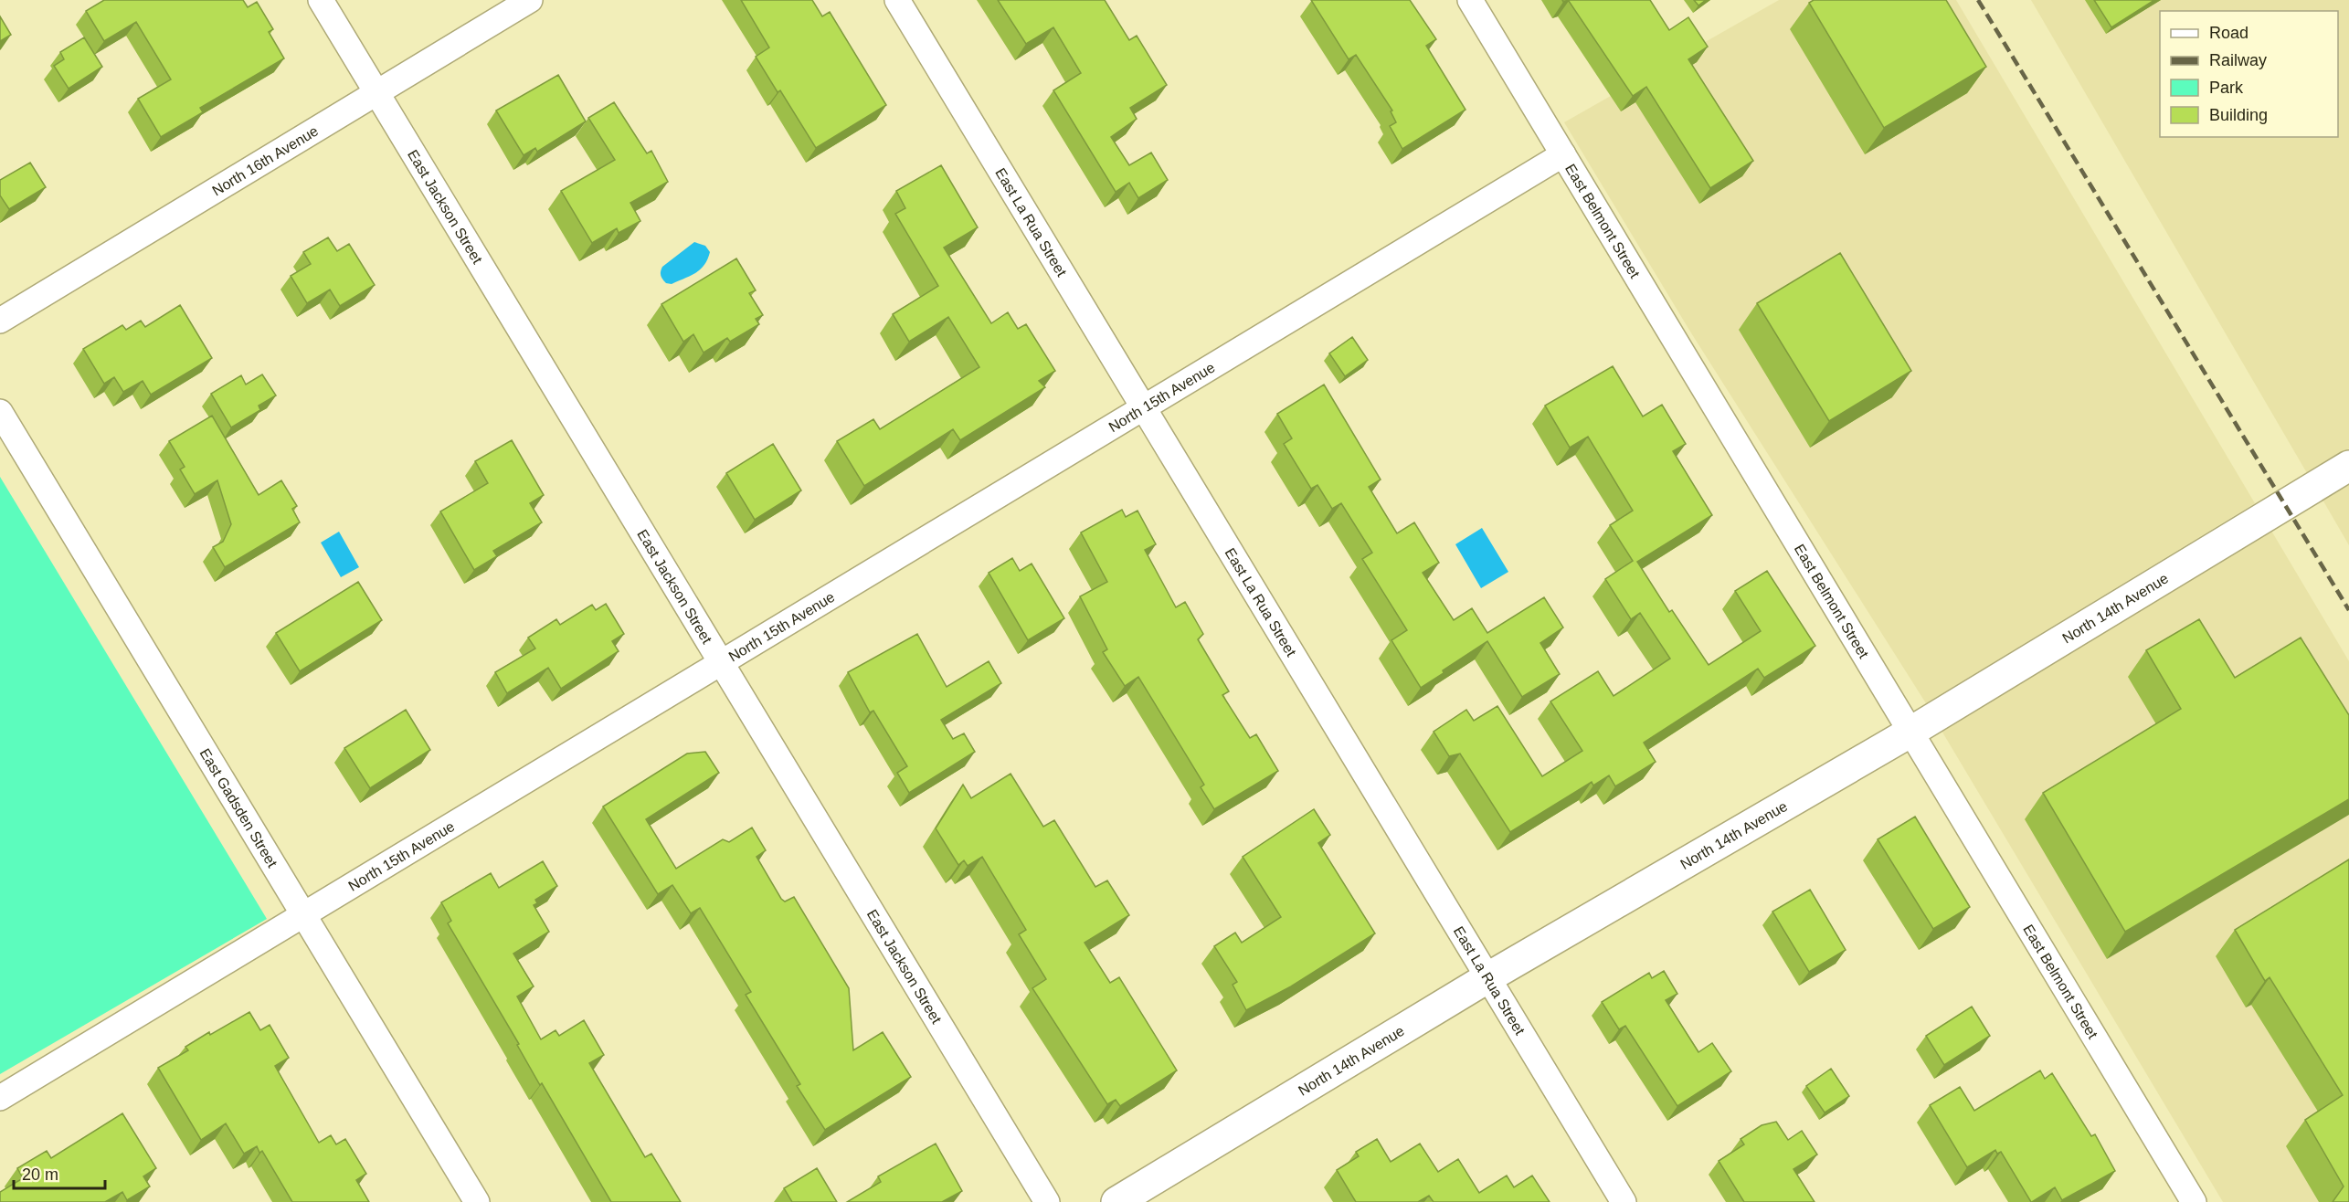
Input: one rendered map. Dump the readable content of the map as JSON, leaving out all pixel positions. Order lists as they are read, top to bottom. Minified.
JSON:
{"streets":{"street":["North 16th Avenue","East Jackson Street","East La Rua Street","East Belmont Street","North 15th Avenue","North 14th Avenue","East Gadsden Street"]},"crossings":[["North 16th Avenue","East Jackson Street"],["East Jackson Street","North 15th Avenue"],["East La Rua Street","North 15th Avenue"],["East La Rua Street","North 14th Avenue"],["East Belmont Street","North 15th Avenue"],["East Belmont Street","North 14th Avenue"],["North 15th Avenue","East Gadsden Street"]],"legend":["Road","Railway","Park","Building"],"scale_bar":"20 m"}
